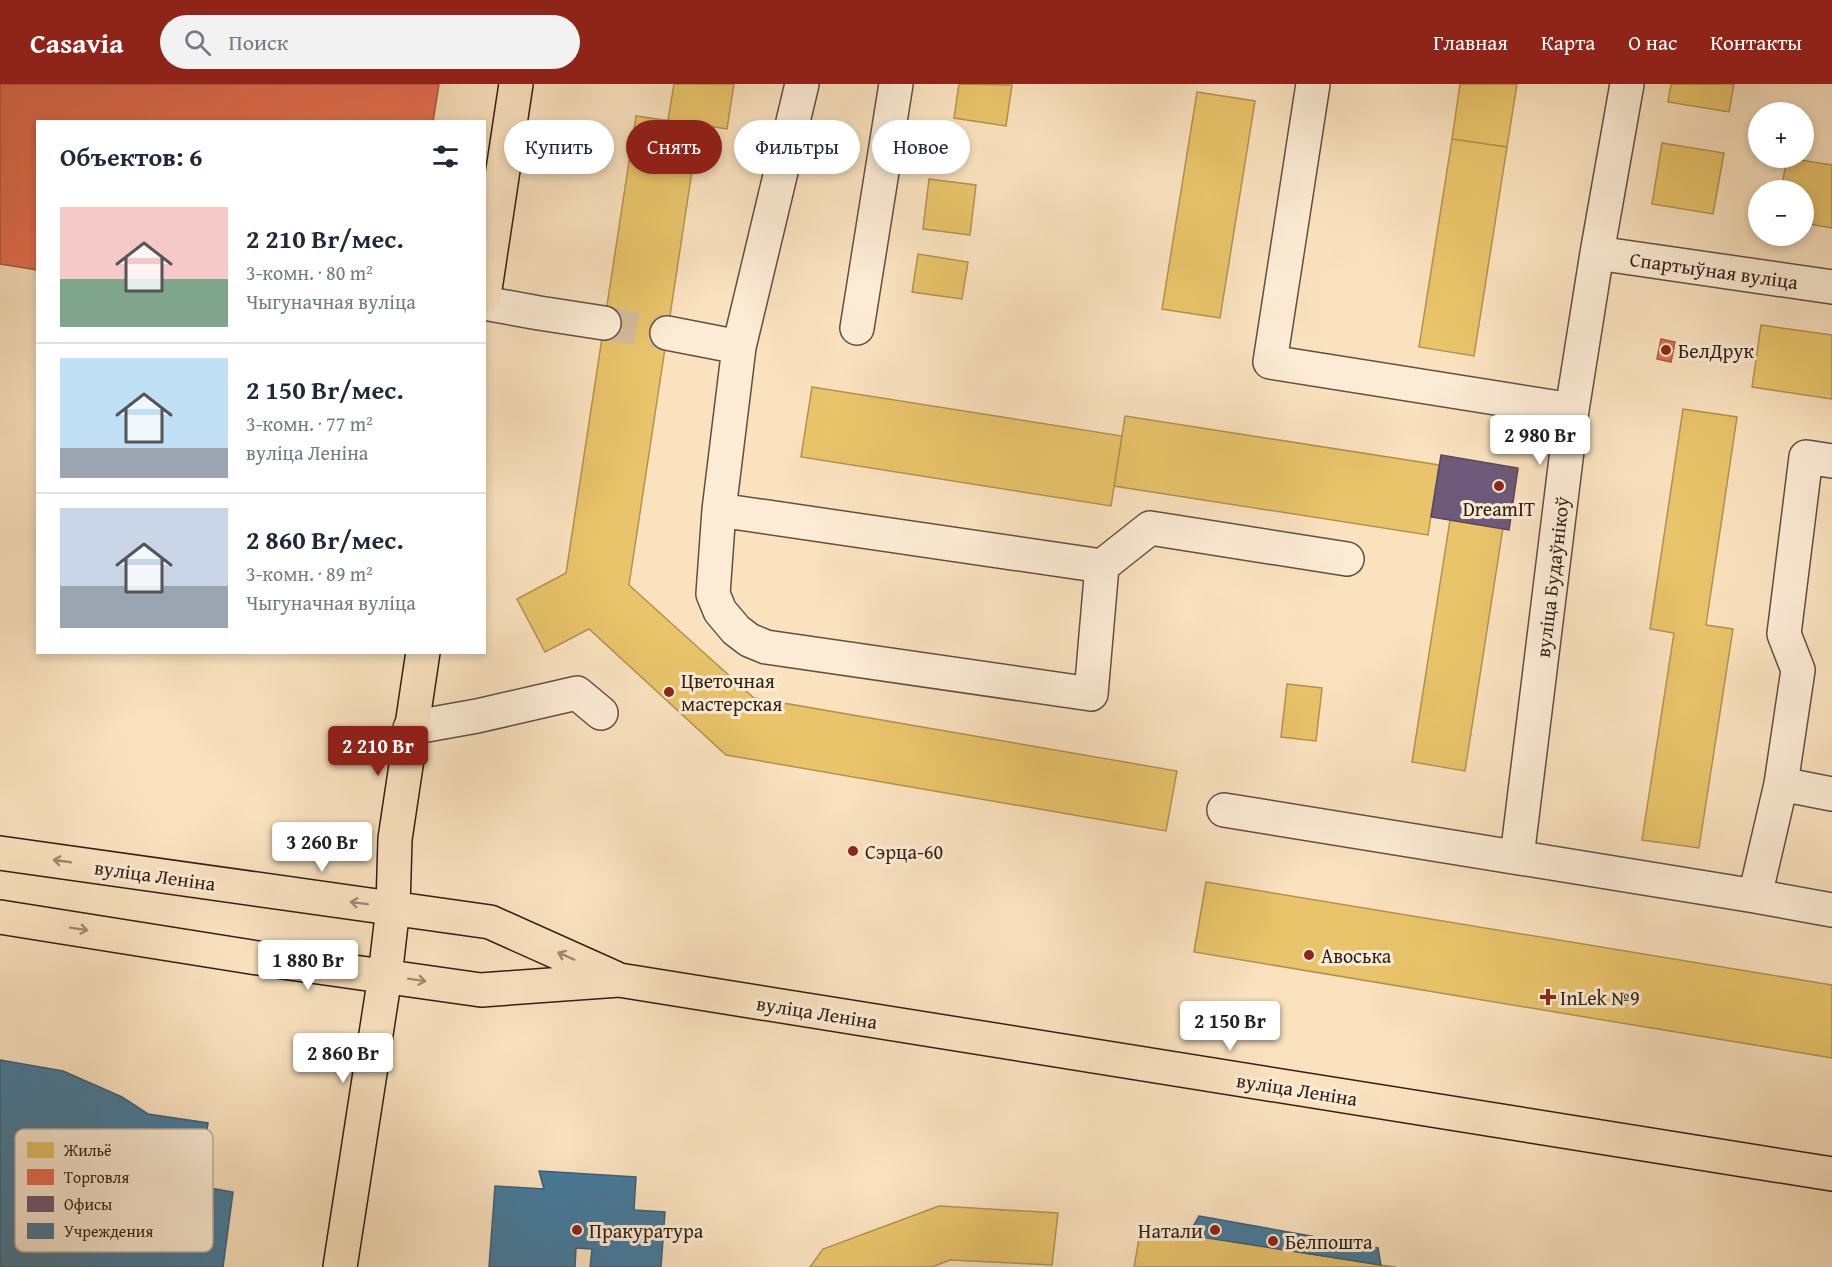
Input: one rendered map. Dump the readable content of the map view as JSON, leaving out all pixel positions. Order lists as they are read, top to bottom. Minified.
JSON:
{"streets":{"main road":["вуліца Леніна"],"street":["Спартыўная вуліца","вуліца Будаўнікоў"]},"crossings":[["Спартыўная вуліца","вуліца Будаўнікоў"]],"places":{"other":["БелДрук","DreamIT","Цветочная мастерская","Сэрца-60","Авоська","Пракуратура","Натали","Белпошта"],"health":["InLek №9"]},"legend":["Жильё","Торговля","Офисы","Учреждения"],"page":{"header":"Casavia","search":"Поиск","nav":["Главная","Карта","О нас","Контакты"],"map_buttons":["+","−"],"chip":["Купить","Снять","Фильтры","Новое"],"heading":"Объектов: 6","list":[{"name":"2 210 Br/мес.","note":"3-комн. · 80 m² · Чыгуначная вуліца"},{"name":"2 150 Br/мес.","note":"3-комн. · 77 m² · вуліца Леніна"},{"name":"2 860 Br/мес.","note":"3-комн. · 89 m² · Чыгуначная вуліца"}],"price":["2 980 Br","2 210 Br","3 260 Br","1 880 Br","2 150 Br","2 860 Br"]}}
